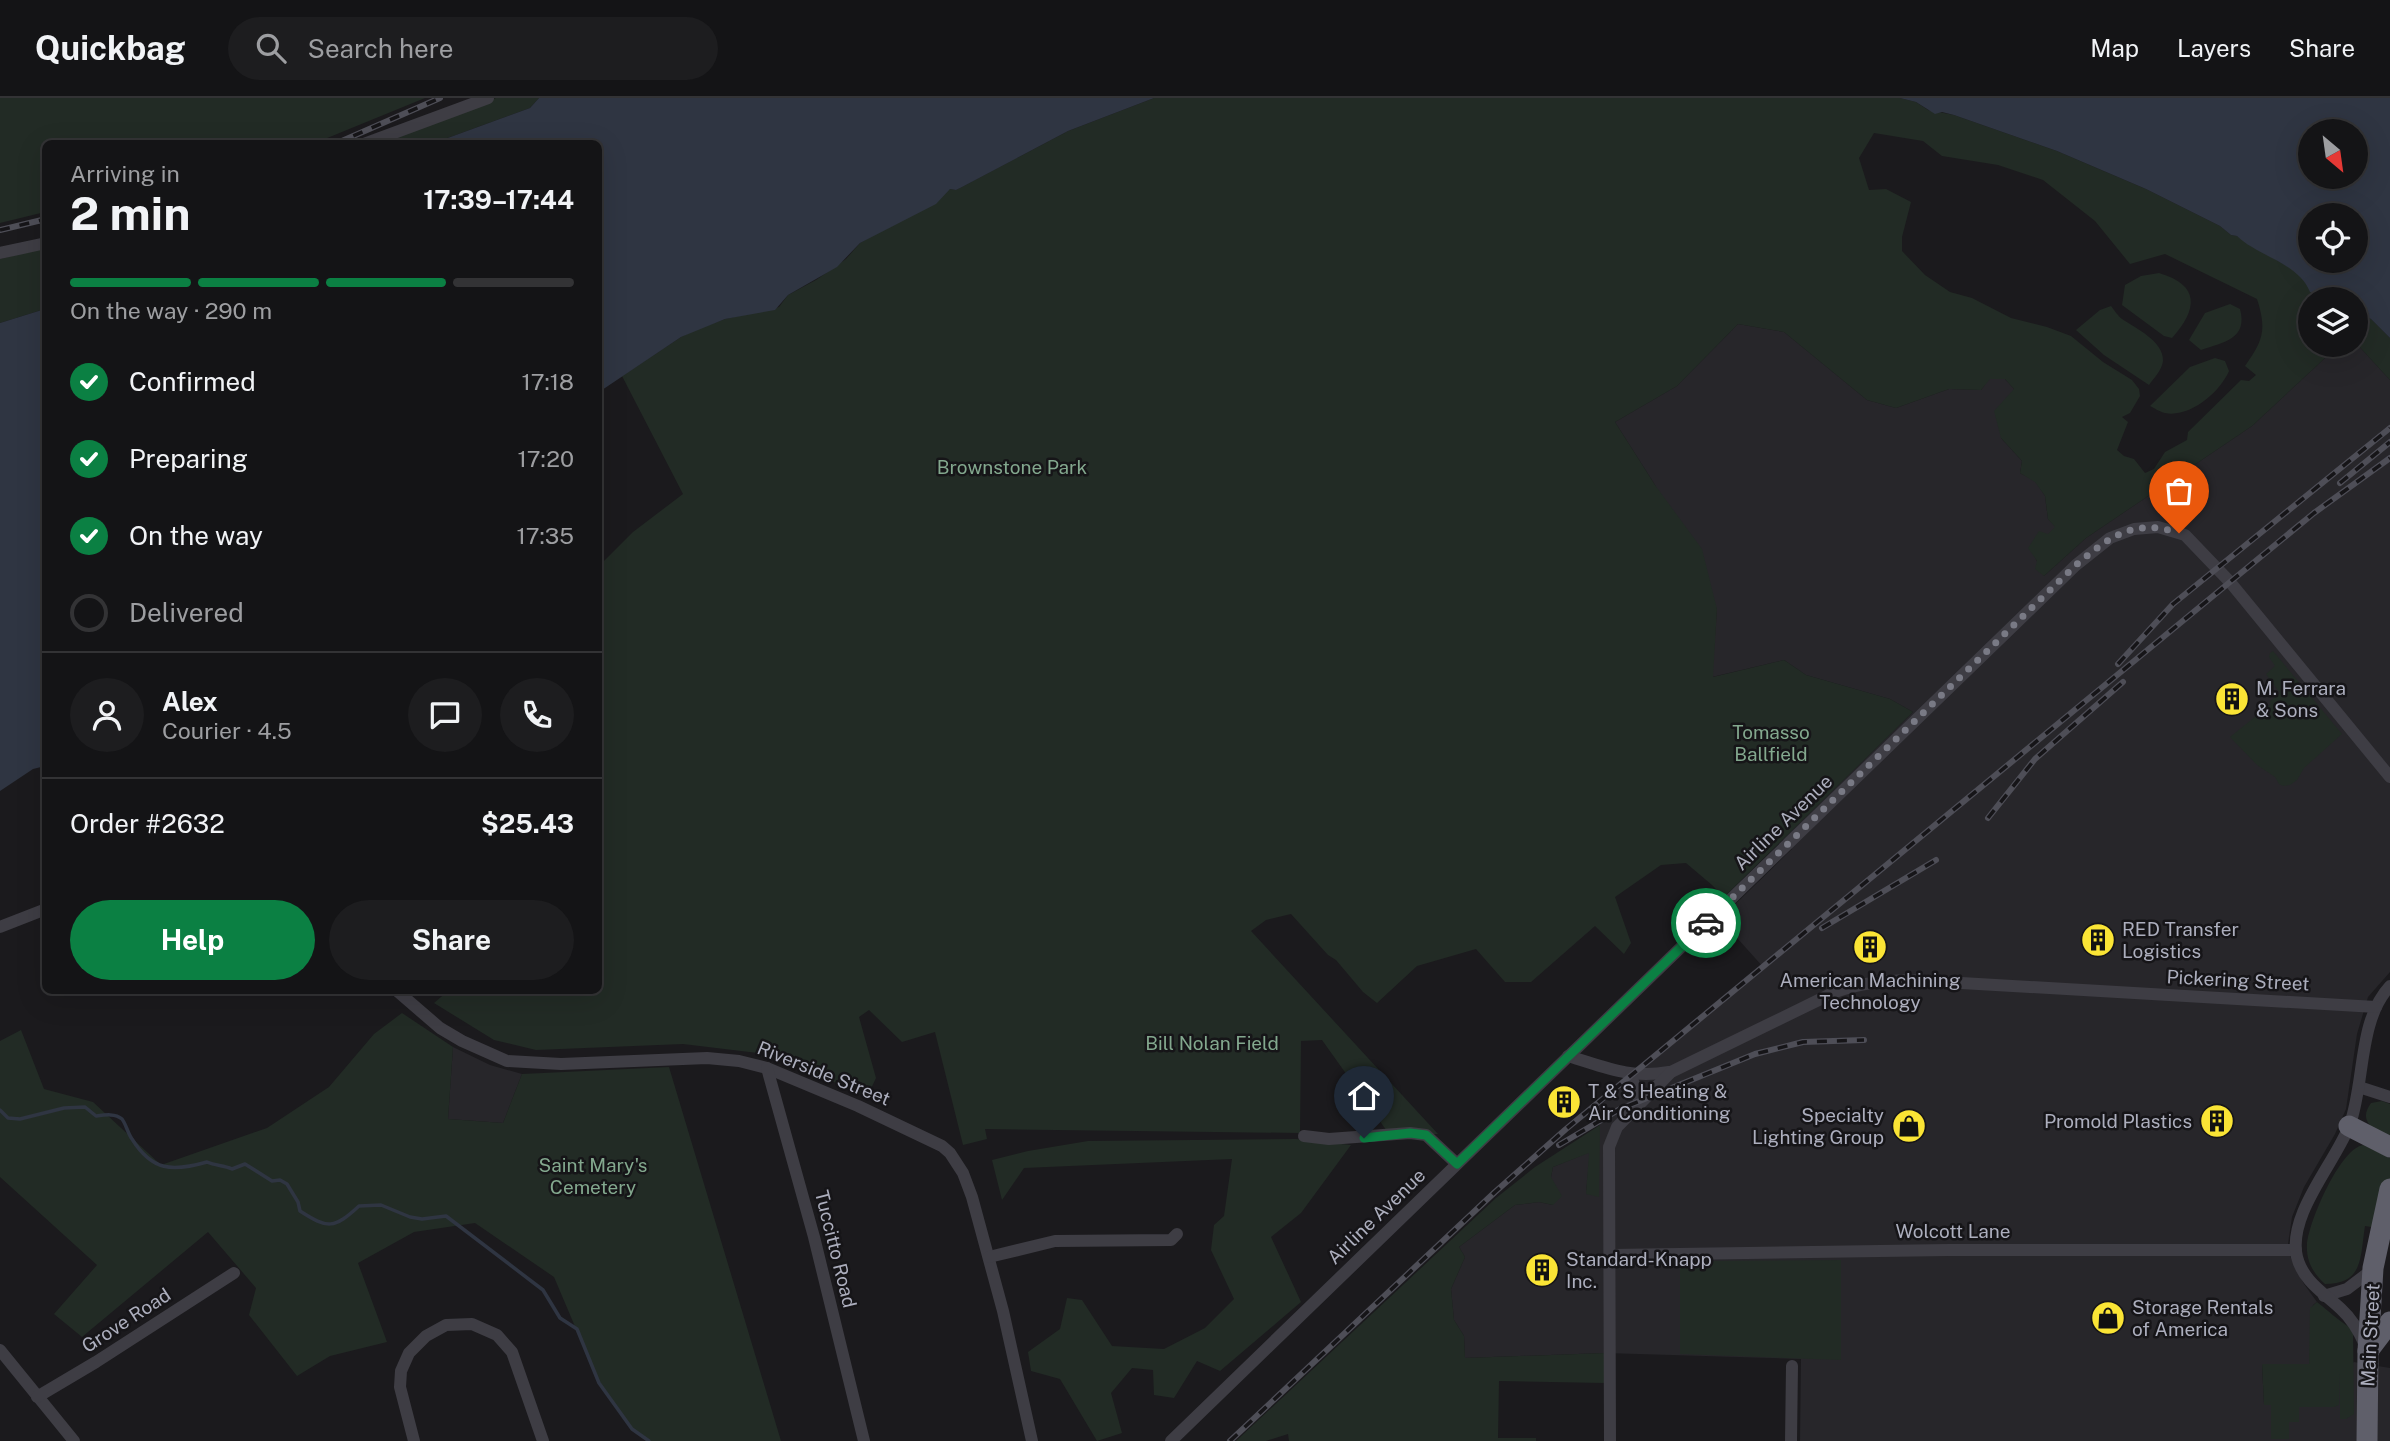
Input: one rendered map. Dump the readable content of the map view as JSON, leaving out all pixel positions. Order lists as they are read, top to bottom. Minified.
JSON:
{"streets":{"highway":["Main Street"],"street":["Airline Avenue","Pickering Street","Riverside Street","Wolcott Lane","Tuccitto Road","Grove Road"]},"crossings":[["Pickering Street","Wolcott Lane"],["Riverside Street","Tuccitto Road"]],"parks":["Brownstone Park","Tomasso Ballfield","Bill Nolan Field","Saint Mary's Cemetery"],"places":{"building":["M. Ferrara & Sons","RED Transfer Logistics","American Machining Technology","T & S Heating & Air Conditioning","Promold Plastics","Standard-Knapp Inc."],"shop":["Specialty Lighting Group","Storage Rentals of America"]},"north":"bottom right","page":{"header":"Quickbag","search":"Search here","nav":["Map","Layers","Share"],"heading":["2 min","Arriving in","17:39–17:44"],"panel":["Alex","Courier · 4.5","Order #2632","$25.43"],"bar":"On the way · 290 m","list":[["Confirmed","17:18"],["Preparing","17:20"],["On the way","17:35"],"Delivered"],"buttons":["Help","Share"]}}
